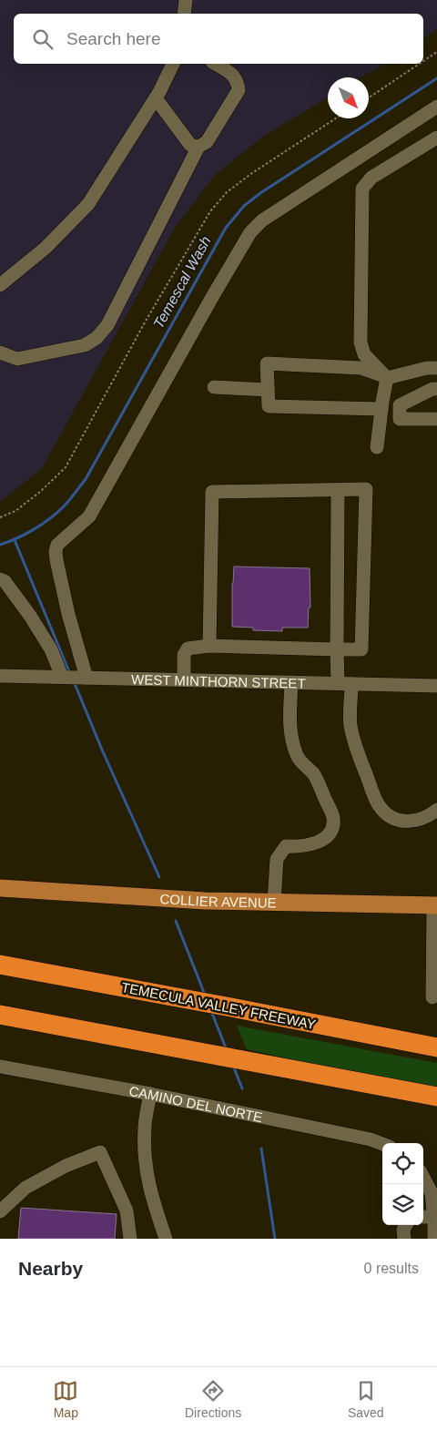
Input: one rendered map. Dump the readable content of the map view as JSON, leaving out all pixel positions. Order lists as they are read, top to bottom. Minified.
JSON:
{"streets":{"highway":["TEMECULA VALLEY FREEWAY"],"main road":["COLLIER AVENUE"],"street":["WEST MINTHORN STREET","CAMINO DEL NORTE"]},"water":["Temescal Wash"],"north":"bottom right","page":{"search":"Search here","heading":["Nearby","0 results"],"nav":["Map","Directions","Saved"]}}
